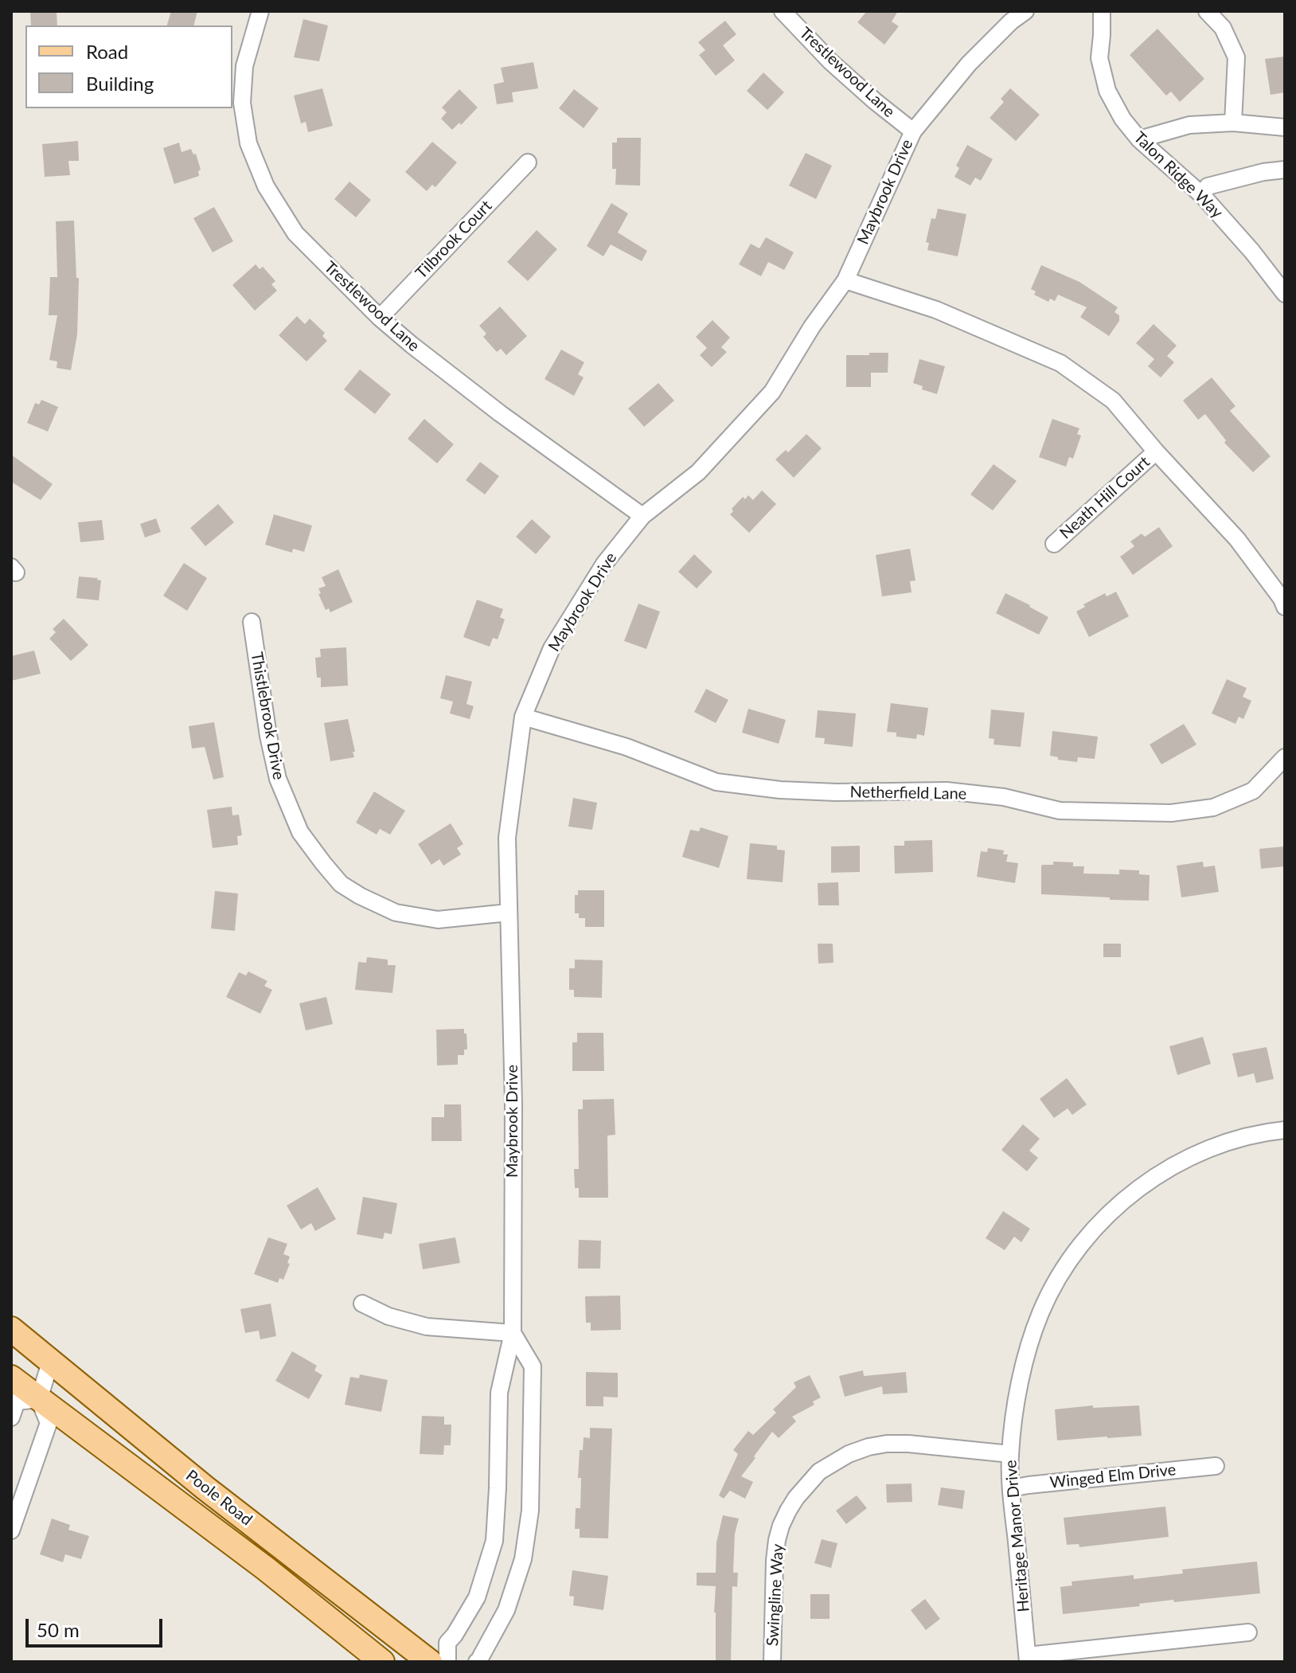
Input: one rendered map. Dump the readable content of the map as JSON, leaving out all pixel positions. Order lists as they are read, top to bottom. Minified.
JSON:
{"streets":{"main road":["Poole Road"],"street":["Trestlewood Lane","Talon Ridge Way","Maybrook Drive","Tilbrook Court","Neath Hill Court","Thistlebrook Drive","Netherfield Lane","Winged Elm Drive","Heritage Manor Drive","Swingline Way"]},"crossings":[["Trestlewood Lane","Maybrook Drive"],["Trestlewood Lane","Tilbrook Court"],["Maybrook Drive","Thistlebrook Drive"],["Maybrook Drive","Netherfield Lane"],["Winged Elm Drive","Heritage Manor Drive"],["Heritage Manor Drive","Swingline Way"]],"legend":["Road","Building"],"scale_bar":"50 m"}
